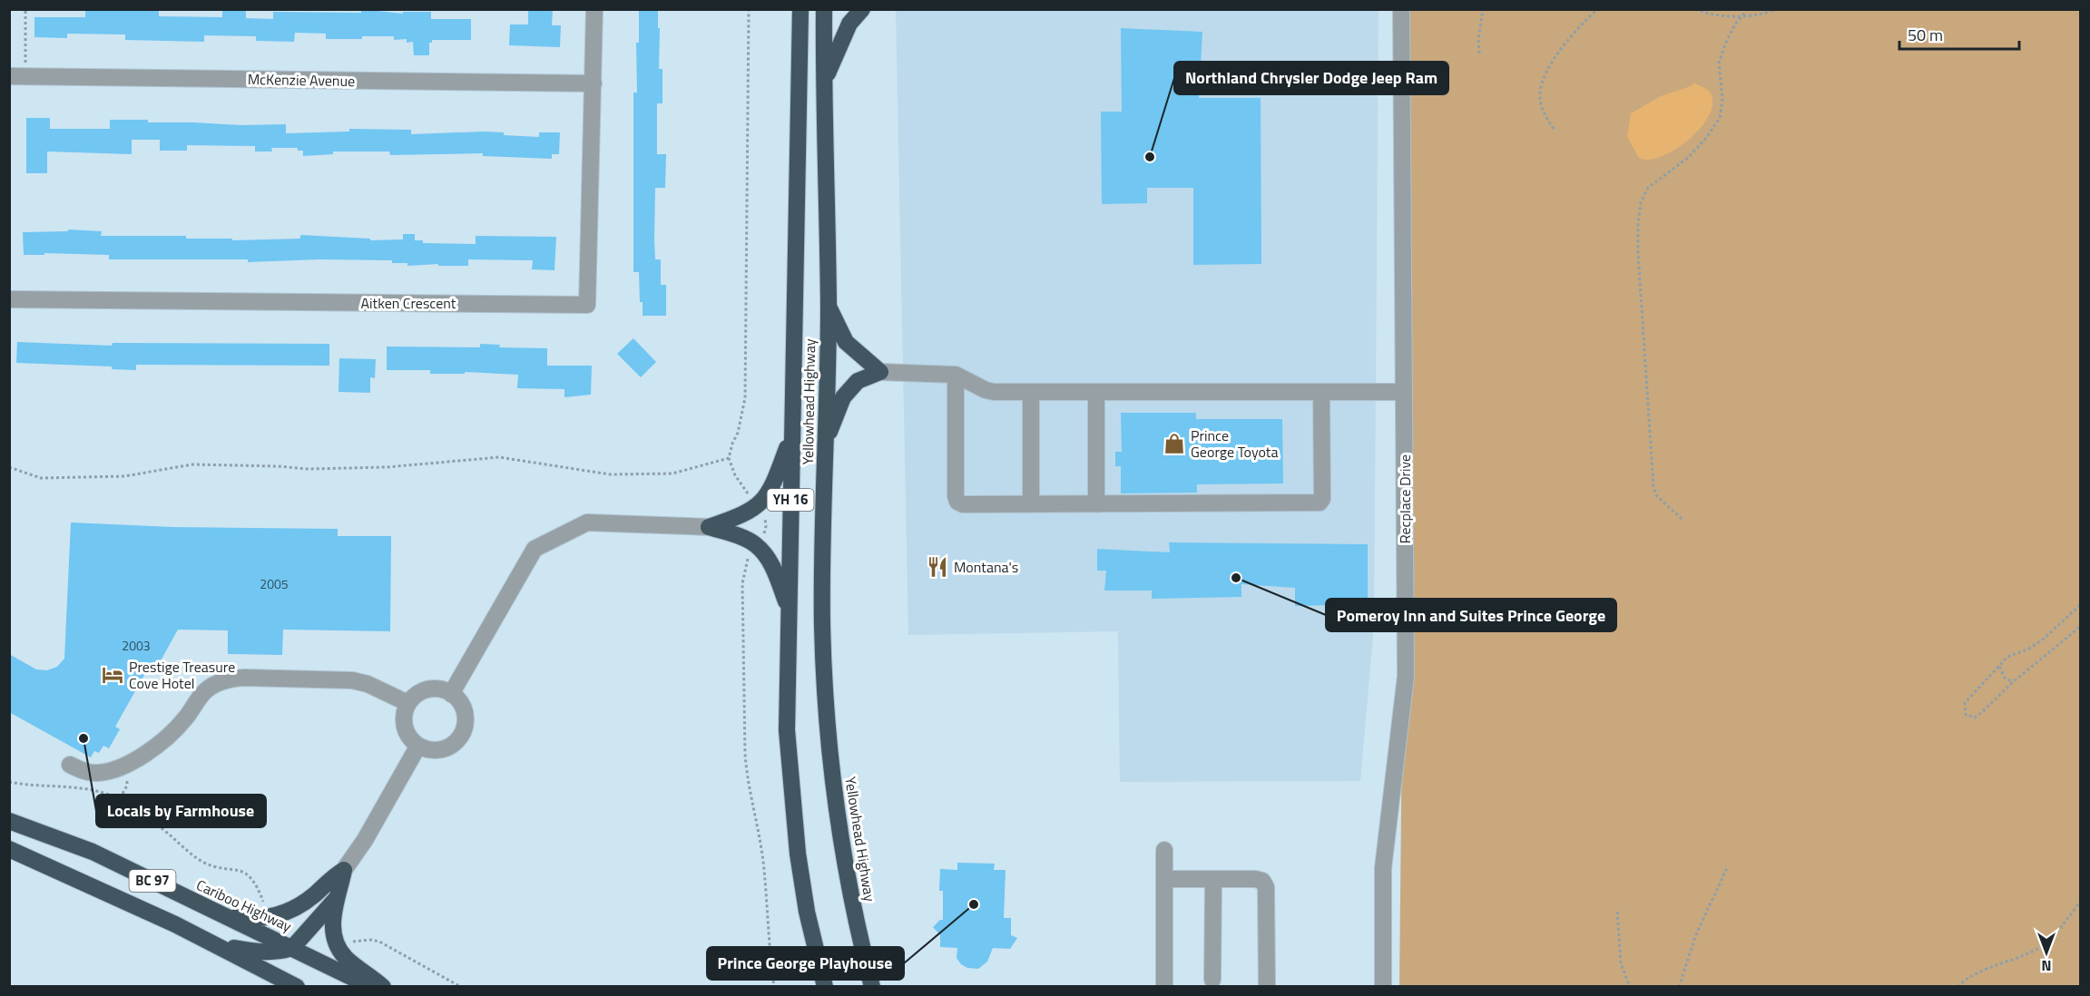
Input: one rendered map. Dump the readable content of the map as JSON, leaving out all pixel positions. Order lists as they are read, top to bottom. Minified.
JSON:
{"streets":{"highway":["Yellowhead Highway","YH 16","BC 97","Cariboo Highway"],"street":["McKenzie Avenue","Aitken Crescent","Recplace Drive"]},"crossings":[["McKenzie Avenue","Aitken Crescent"]],"places":{"other":["Northland Chrysler Dodge Jeep Ram","Pomeroy Inn and Suites Prince George","Locals by Farmhouse","Prince George Playhouse"],"shop":["Prince George Toyota"],"restaurant":["Montana's"],"hotel":["Prestige Treasure Cove Hotel"]},"house_numbers":["2005","2003"],"scale_bar":"50 m","north":"bottom"}
